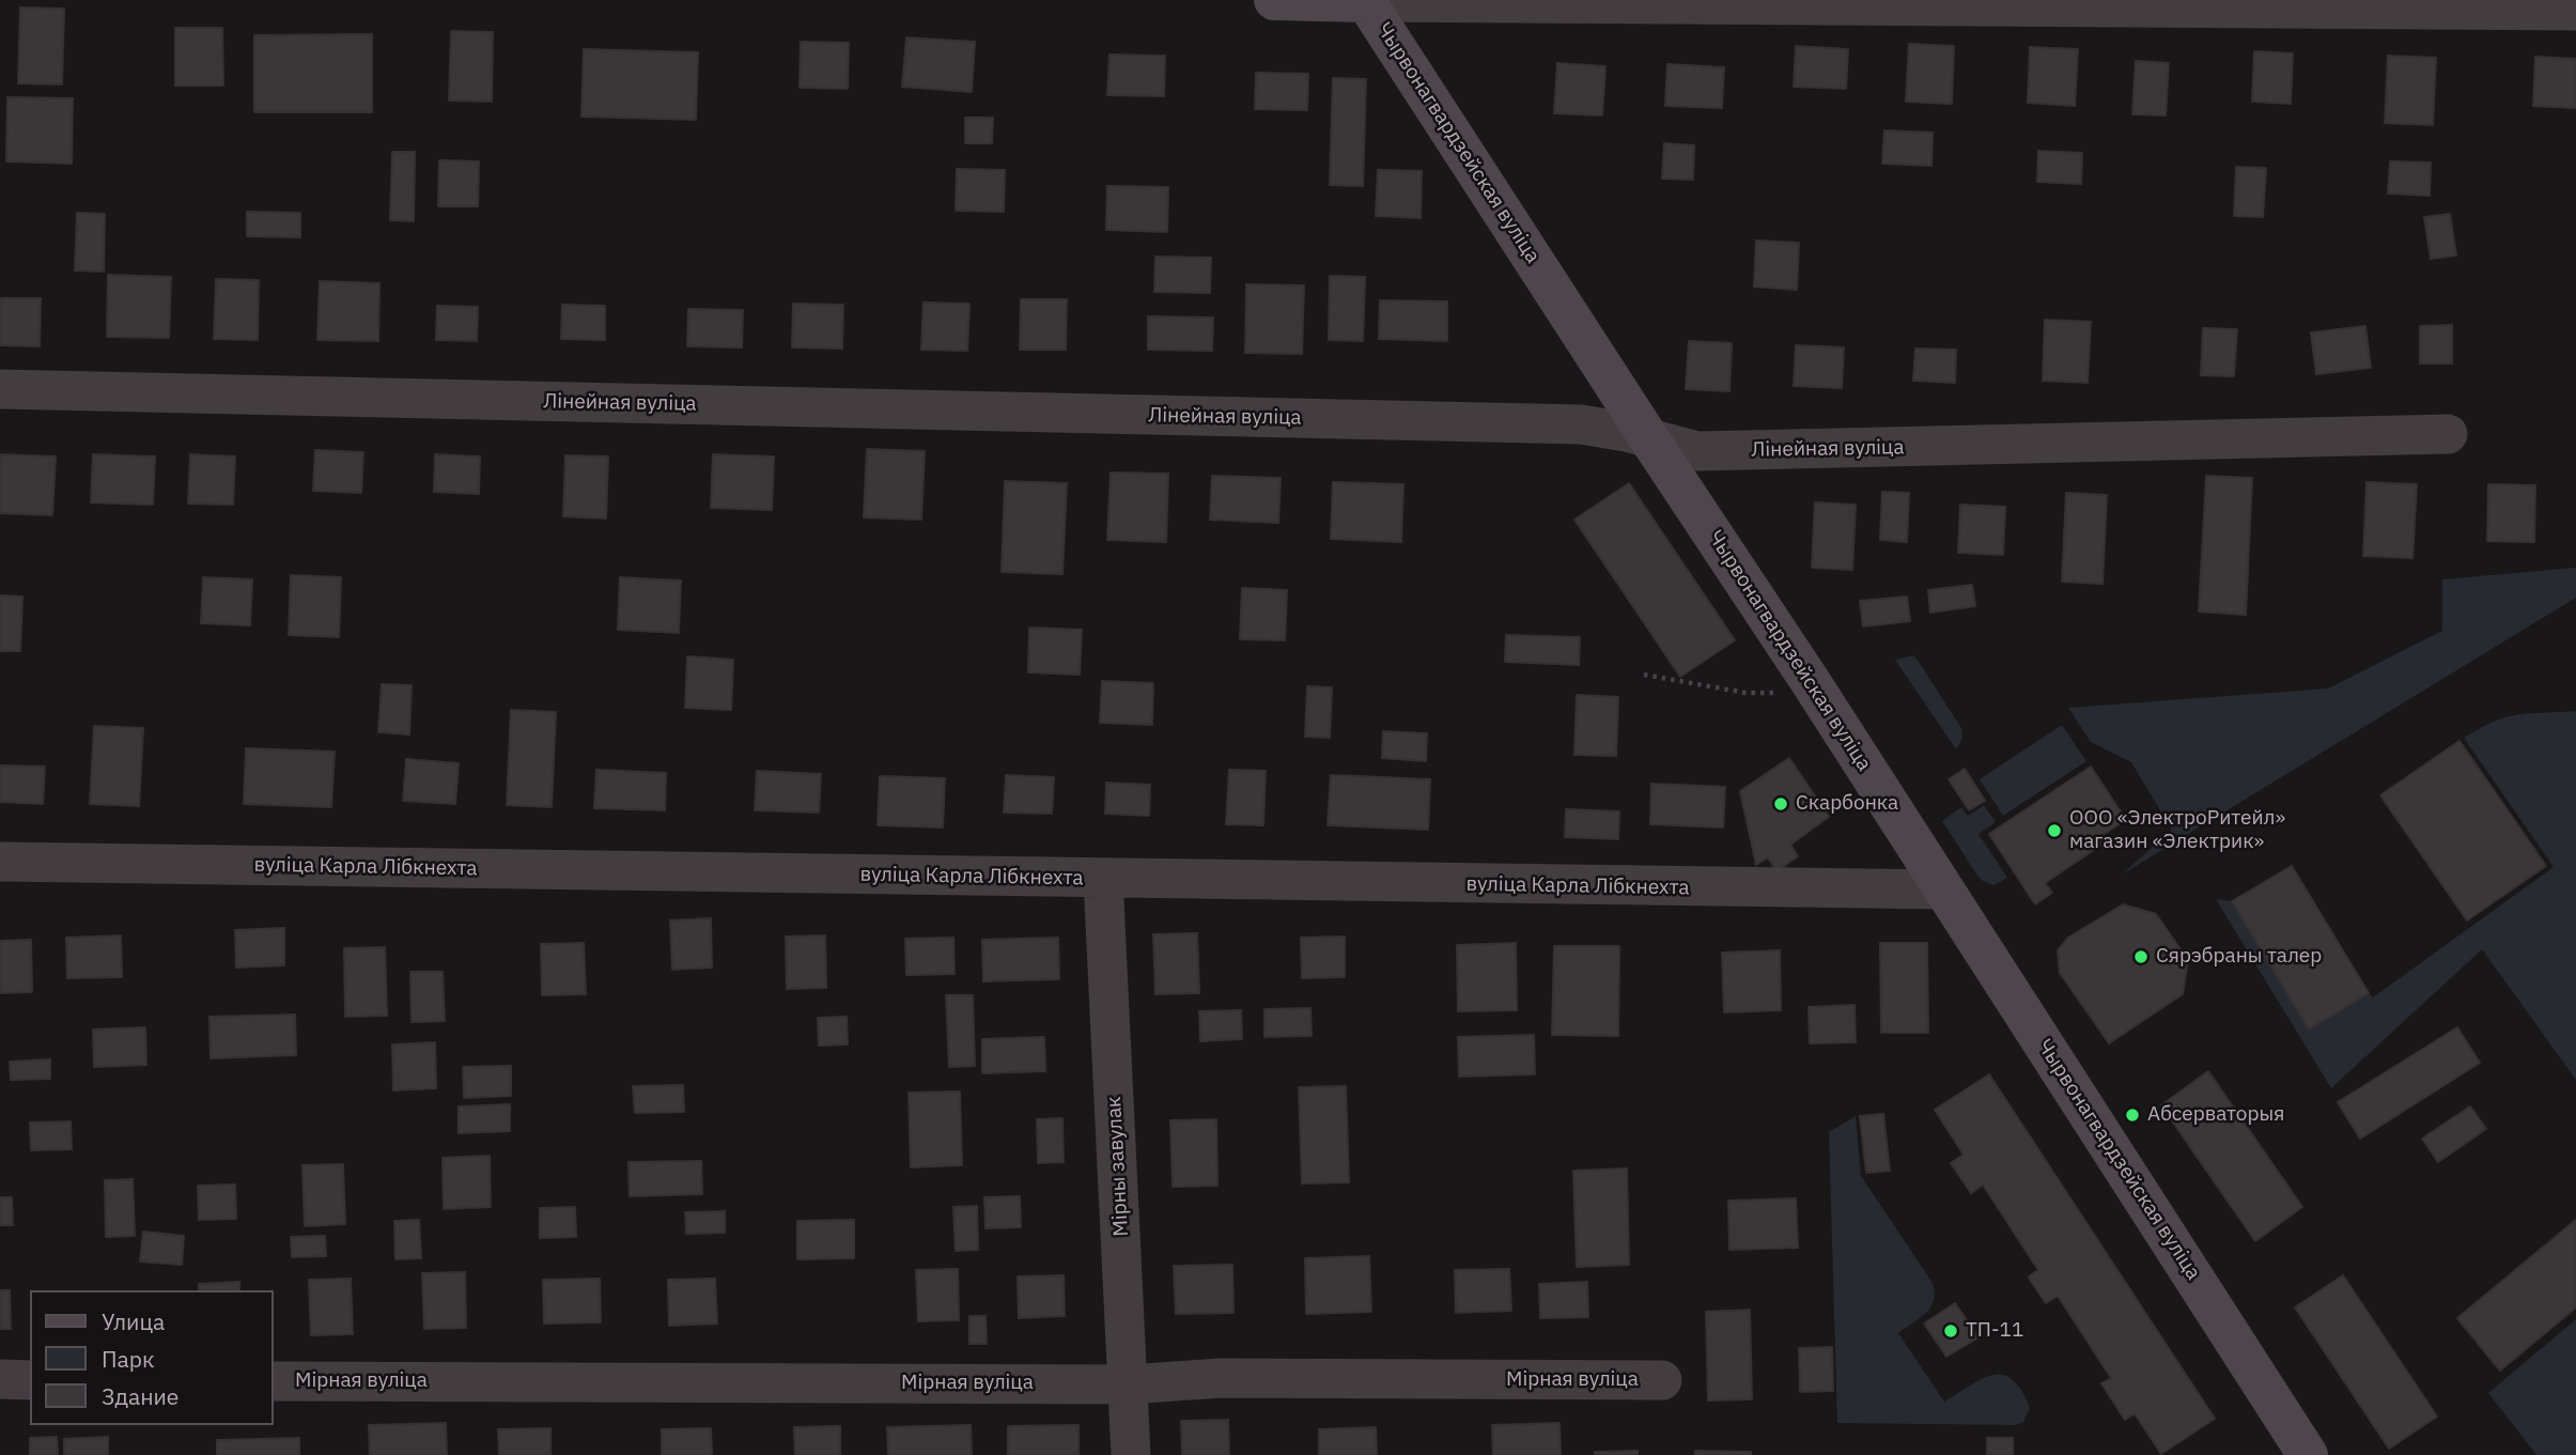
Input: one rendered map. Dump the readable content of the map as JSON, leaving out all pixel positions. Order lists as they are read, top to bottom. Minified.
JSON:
{"streets":{"main road":["Чырвонагвардзейская вуліца"],"street":["Лінейная вуліца","вуліца Карла Лібкнехта","Мірны завулак","Мірная вуліца"]},"crossings":[["Чырвонагвардзейская вуліца","Лінейная вуліца"],["Чырвонагвардзейская вуліца","вуліца Карла Лібкнехта"],["вуліца Карла Лібкнехта","Мірны завулак"],["Мірны завулак","Мірная вуліца"]],"places":["Скарбонка","ООО «ЭлектроРитейл» магазин «Электрик»","Сярэбраны талер","Абсерваторыя","ТП-11"],"legend":["Улица","Парк","Здание"]}
